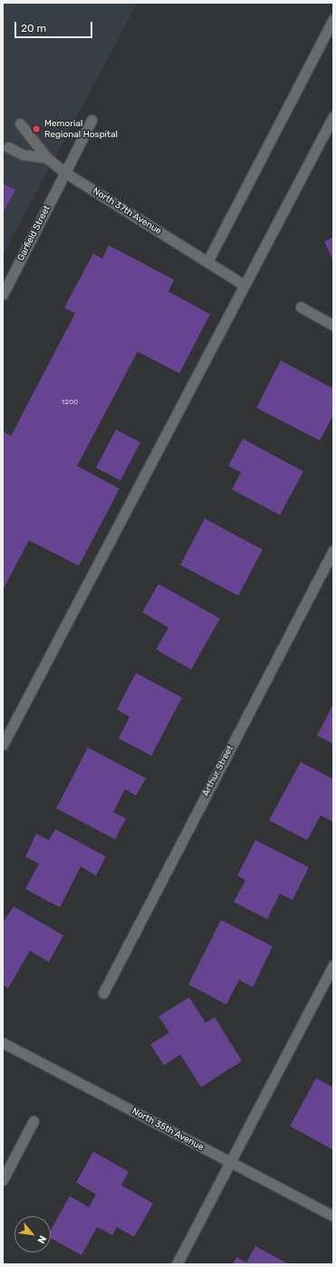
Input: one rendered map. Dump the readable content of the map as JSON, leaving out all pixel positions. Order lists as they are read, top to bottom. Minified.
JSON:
{"streets":{"street":["North 37th Avenue","Garfield Street","Arthur Street","North 35th Avenue"]},"crossings":[["North 37th Avenue","Garfield Street"]],"places":["Memorial Regional Hospital"],"house_numbers":["1200"],"scale_bar":"20 m","north":"bottom right"}
